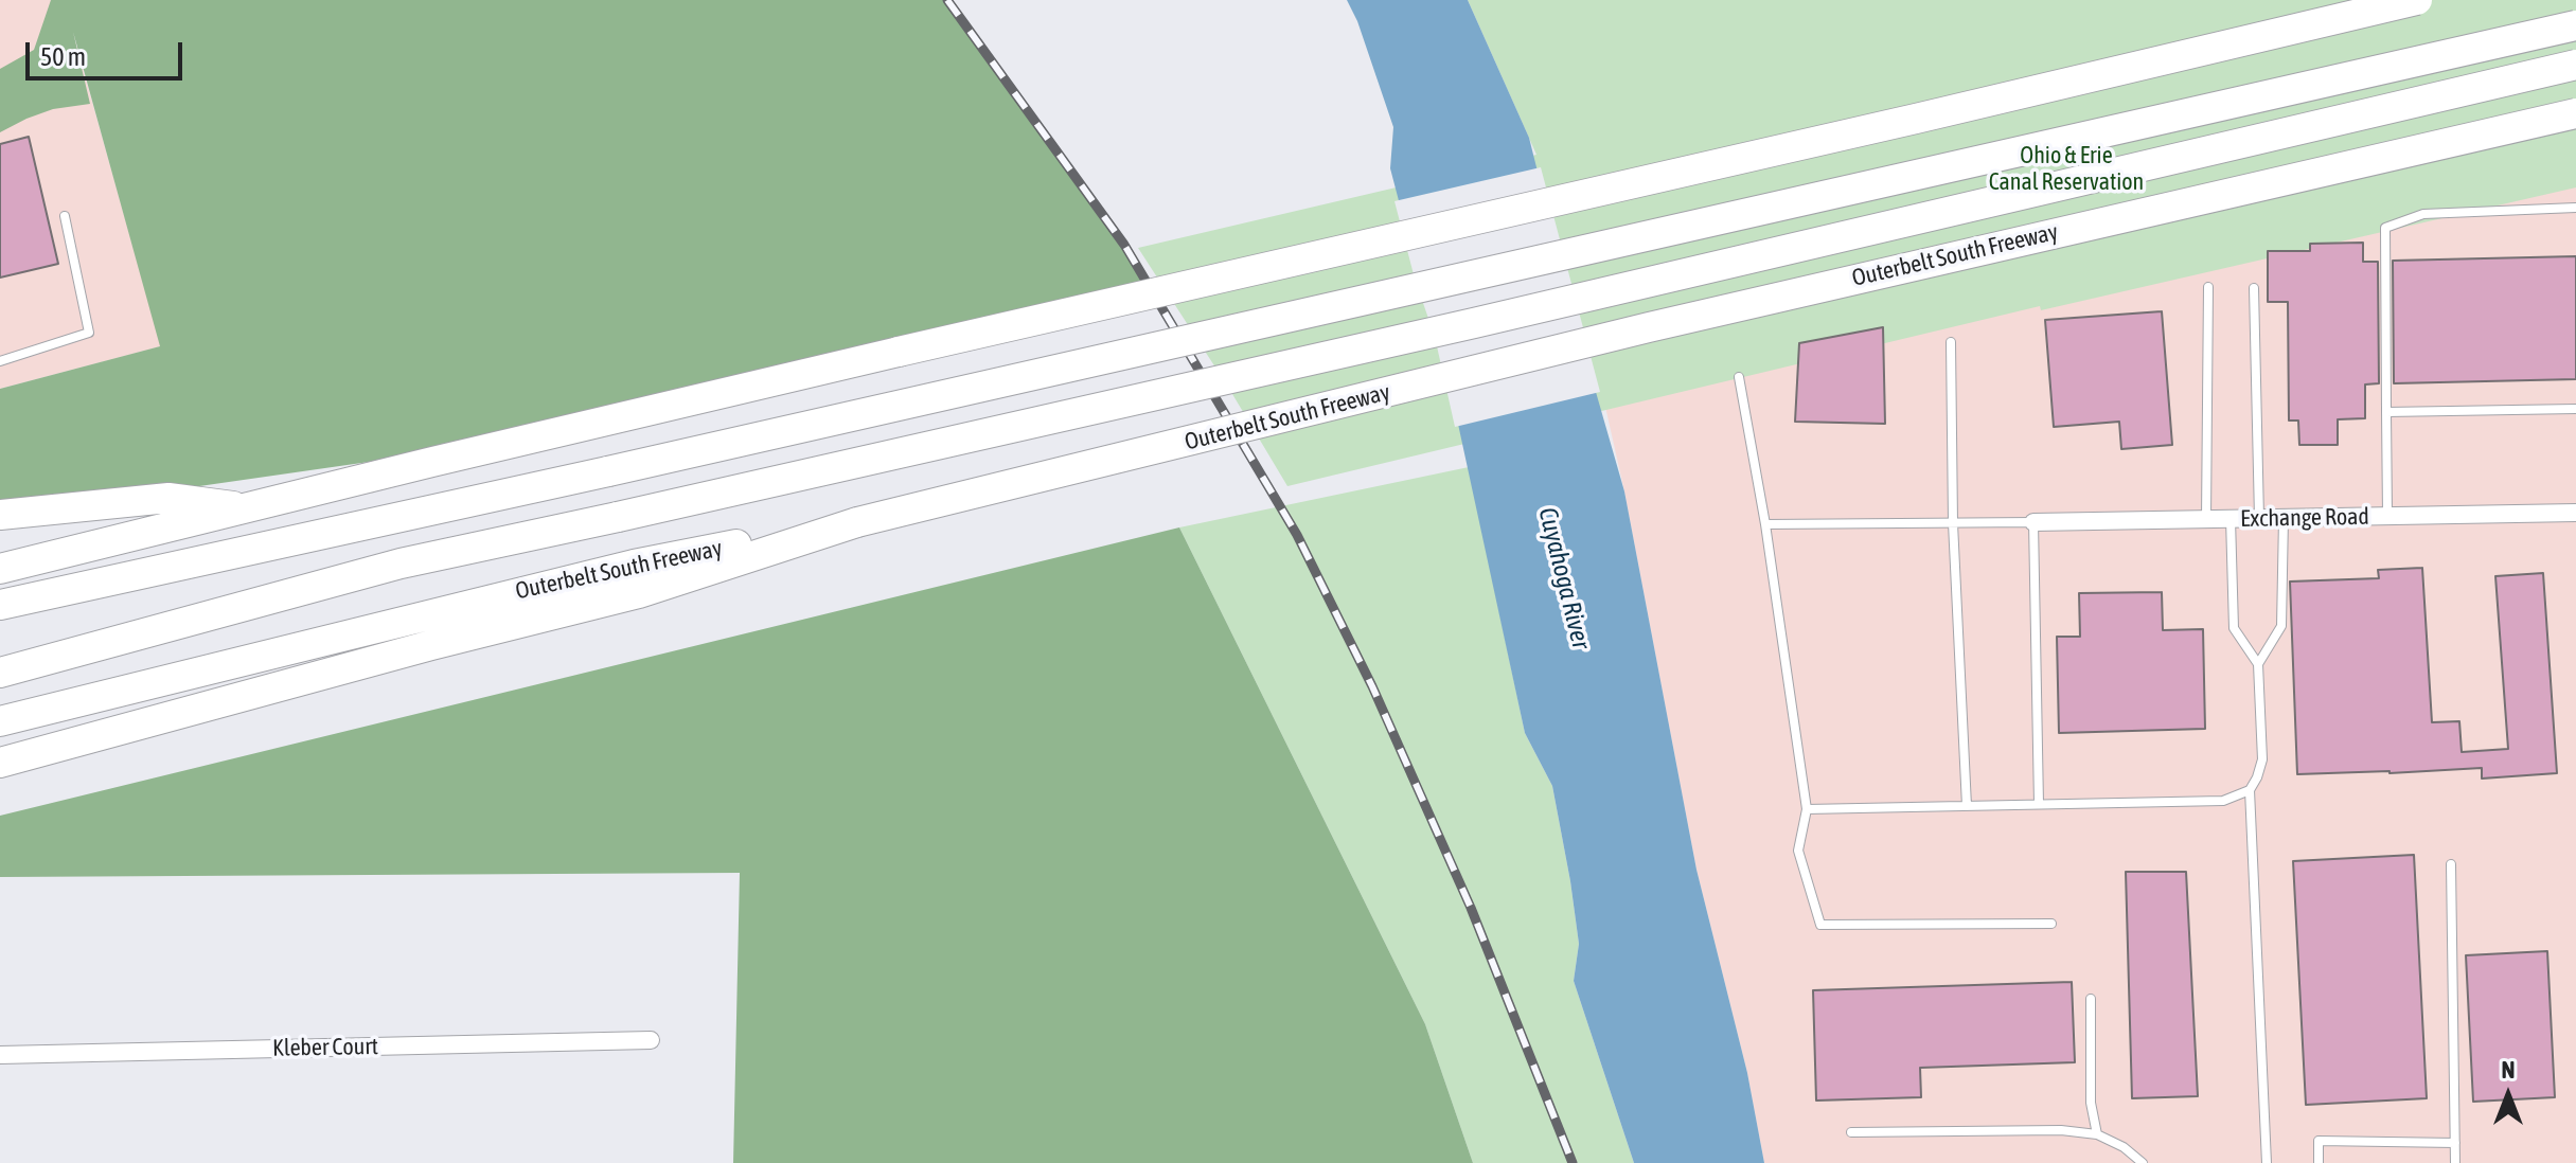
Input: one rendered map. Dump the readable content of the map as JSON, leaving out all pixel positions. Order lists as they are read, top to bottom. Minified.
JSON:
{"streets":{"highway":["Outerbelt South Freeway"],"street":["Exchange Road","Kleber Court"]},"water":["Cuyahoga River"],"parks":["Ohio & Erie Canal Reservation"],"scale_bar":"50 m","north":"top"}
